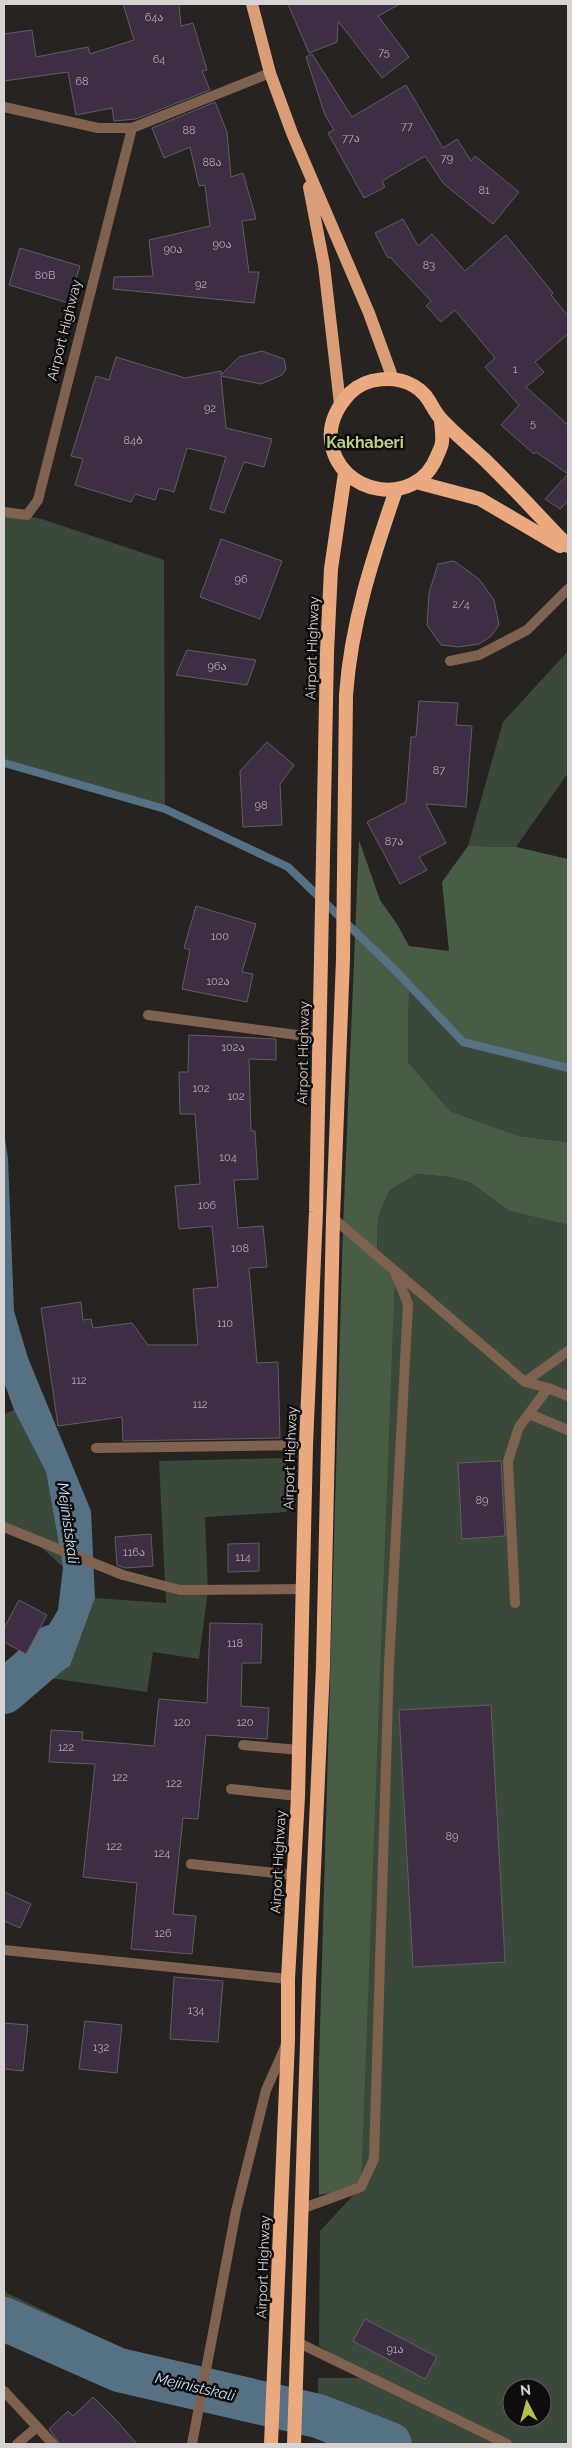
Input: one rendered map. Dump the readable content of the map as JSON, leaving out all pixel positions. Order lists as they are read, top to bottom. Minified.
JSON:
{"streets":{"highway":["Airport Highway"]},"districts":["Kakhaberi"],"water":["Mejinistskali"],"house_numbers":["64ა","75","64","68","77","88","77ა","79","88ა","81","90ა","90ა","83","80B","92","1","92","5","84ბ","96","2/4","96ა","87","98","87ა","100","102ა","102ა","102","102","104","106","108","110","112","112","89","116ა","114","118","120","120","122","122","122","89","122","124","126","134","132","91ა"],"north":"top"}
